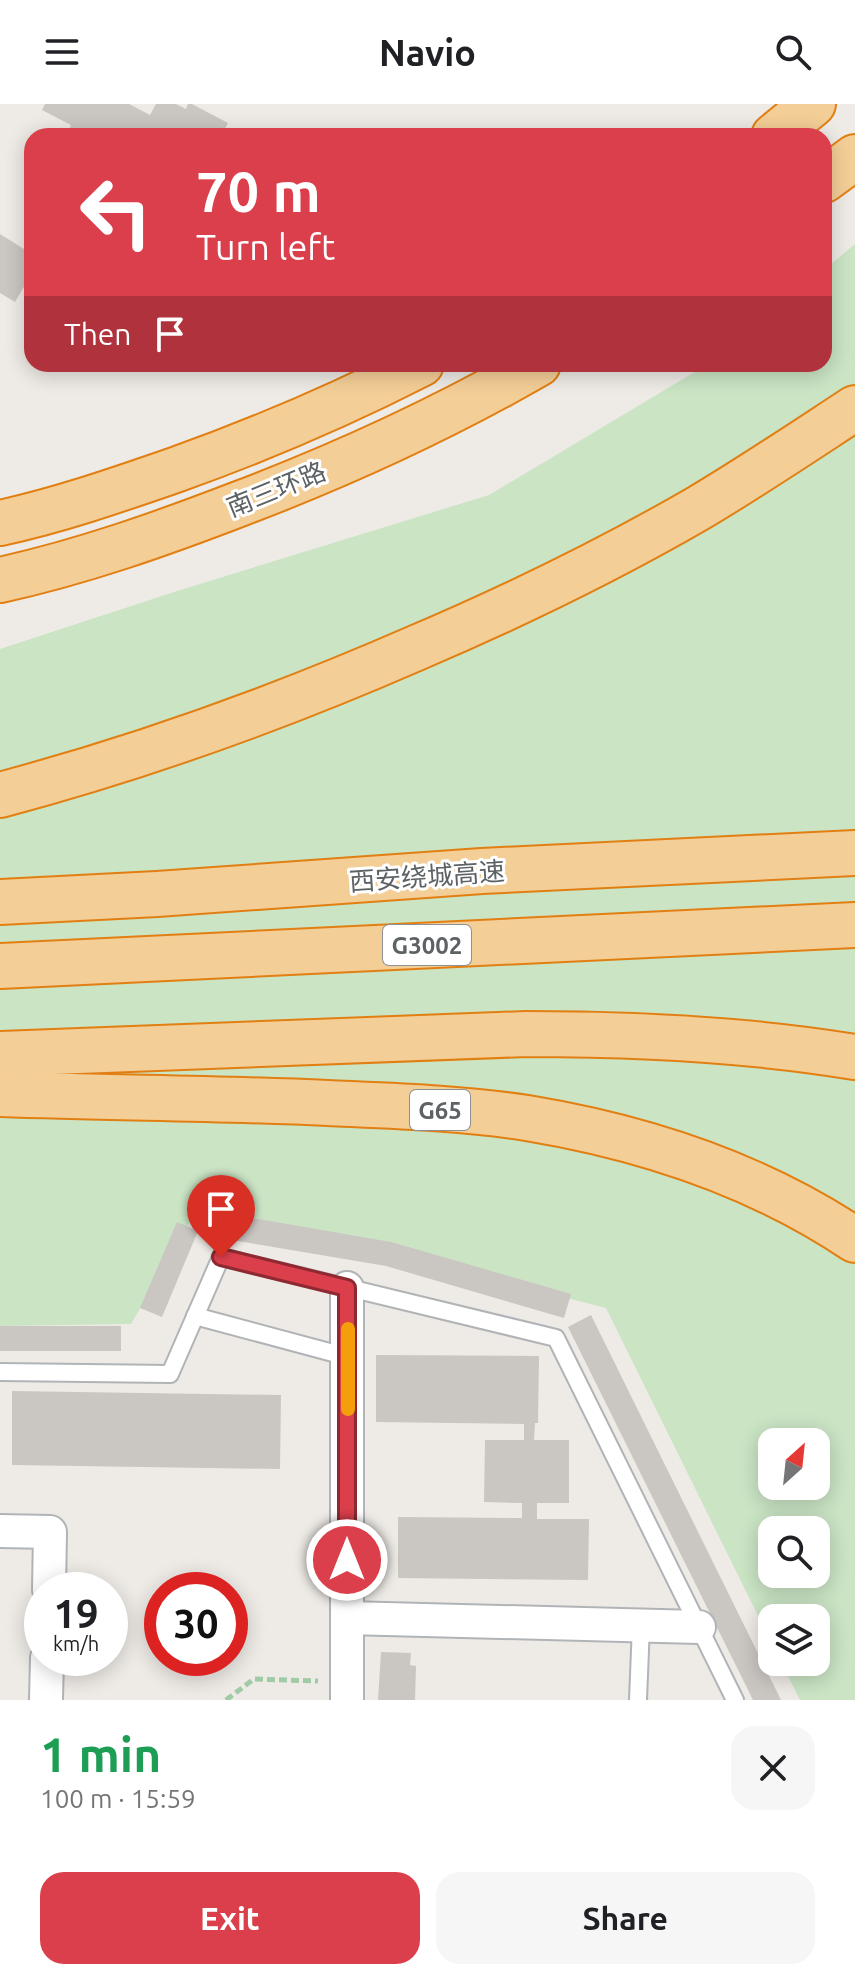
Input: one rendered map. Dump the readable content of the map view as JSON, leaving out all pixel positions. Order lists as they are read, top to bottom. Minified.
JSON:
{"streets":{"highway":["南三环路","西安绕城高速","G3002","G65"]},"north":"top right","page":{"header":"Navio","turn":["70 m","Turn left"],"then":"Then","speed":"19 km/h","limit":"30","heading":["1 min","100 m · 15:59"],"buttons":["Exit","Share"]}}
